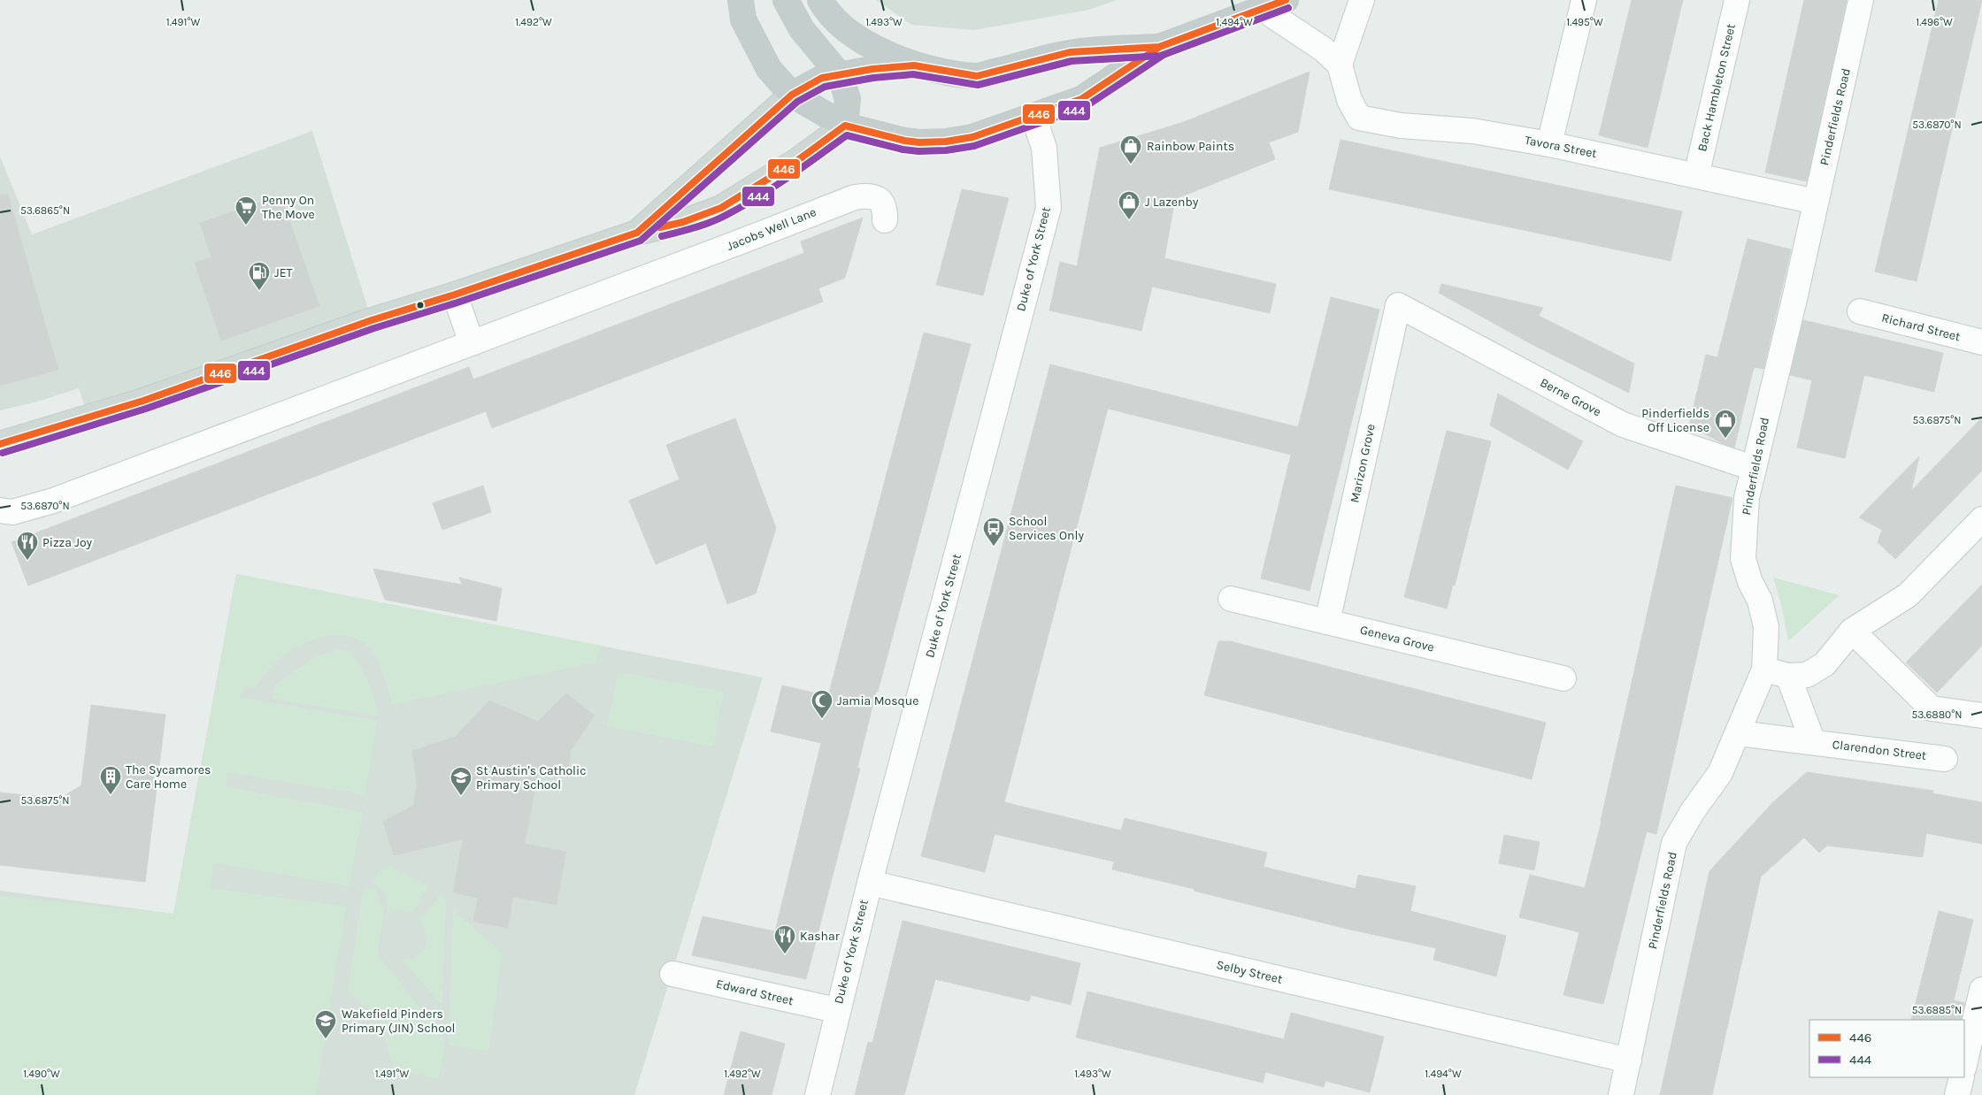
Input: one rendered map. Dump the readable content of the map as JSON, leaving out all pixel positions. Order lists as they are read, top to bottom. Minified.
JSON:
{"streets":{"street":["Back Hambleton Street","Pinderfields Road","Tavora Street","Jacobs Well Lane","Duke of York Street","Richard Street","Berne Grove","Marizon Grove","Geneva Grove","Clarendon Street","Selby Street","Edward Street"]},"crossings":[["Back Hambleton Street","Tavora Street"],["Pinderfields Road","Tavora Street"],["Pinderfields Road","Berne Grove"],["Pinderfields Road","Clarendon Street"],["Pinderfields Road","Selby Street"],["Duke of York Street","Selby Street"],["Duke of York Street","Edward Street"],["Berne Grove","Marizon Grove"],["Marizon Grove","Geneva Grove"]],"places":{"shop":["Rainbow Paints","J Lazenby","Pinderfields Off License"],"supermarket":["Penny On The Move"],"fuel station":["JET"],"bus stop":["School Services Only"],"restaurant":["Pizza Joy","Kashar"],"mosque":["Jamia Mosque"],"building":["The Sycamores Care Home"],"school or university":["St Austin's Catholic Primary School","Wakefield Pinders Primary (JIN) School"]},"lines":["transit line 446","transit line 444"],"legend":["446","444"],"coordinates":["1.491°W","1.492°W","1.493°W","1.494°W","1.495°W","1.496°W","53.6870°N","53.6865°N","53.6875°N","53.6880°N","53.6885°N","1.490°W"]}
